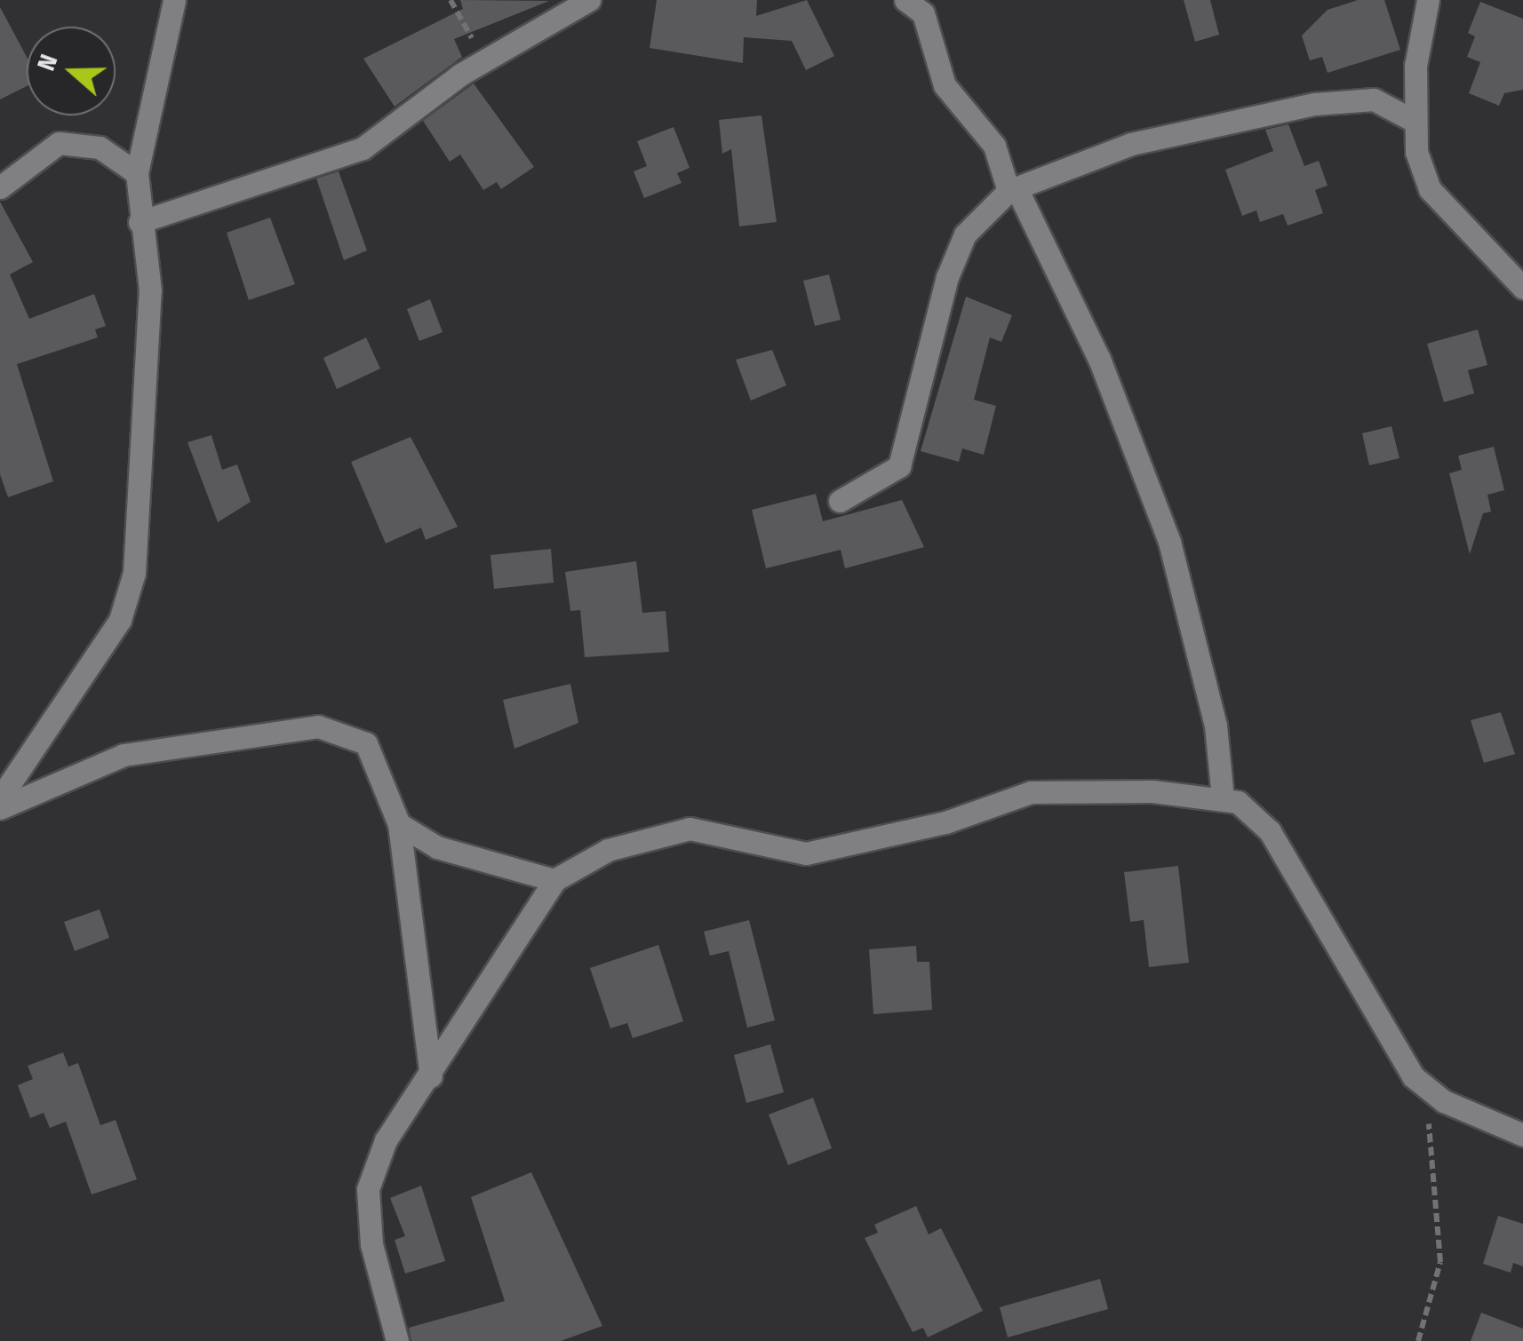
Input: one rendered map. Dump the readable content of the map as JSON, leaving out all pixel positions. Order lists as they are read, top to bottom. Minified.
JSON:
{"north":"left"}
